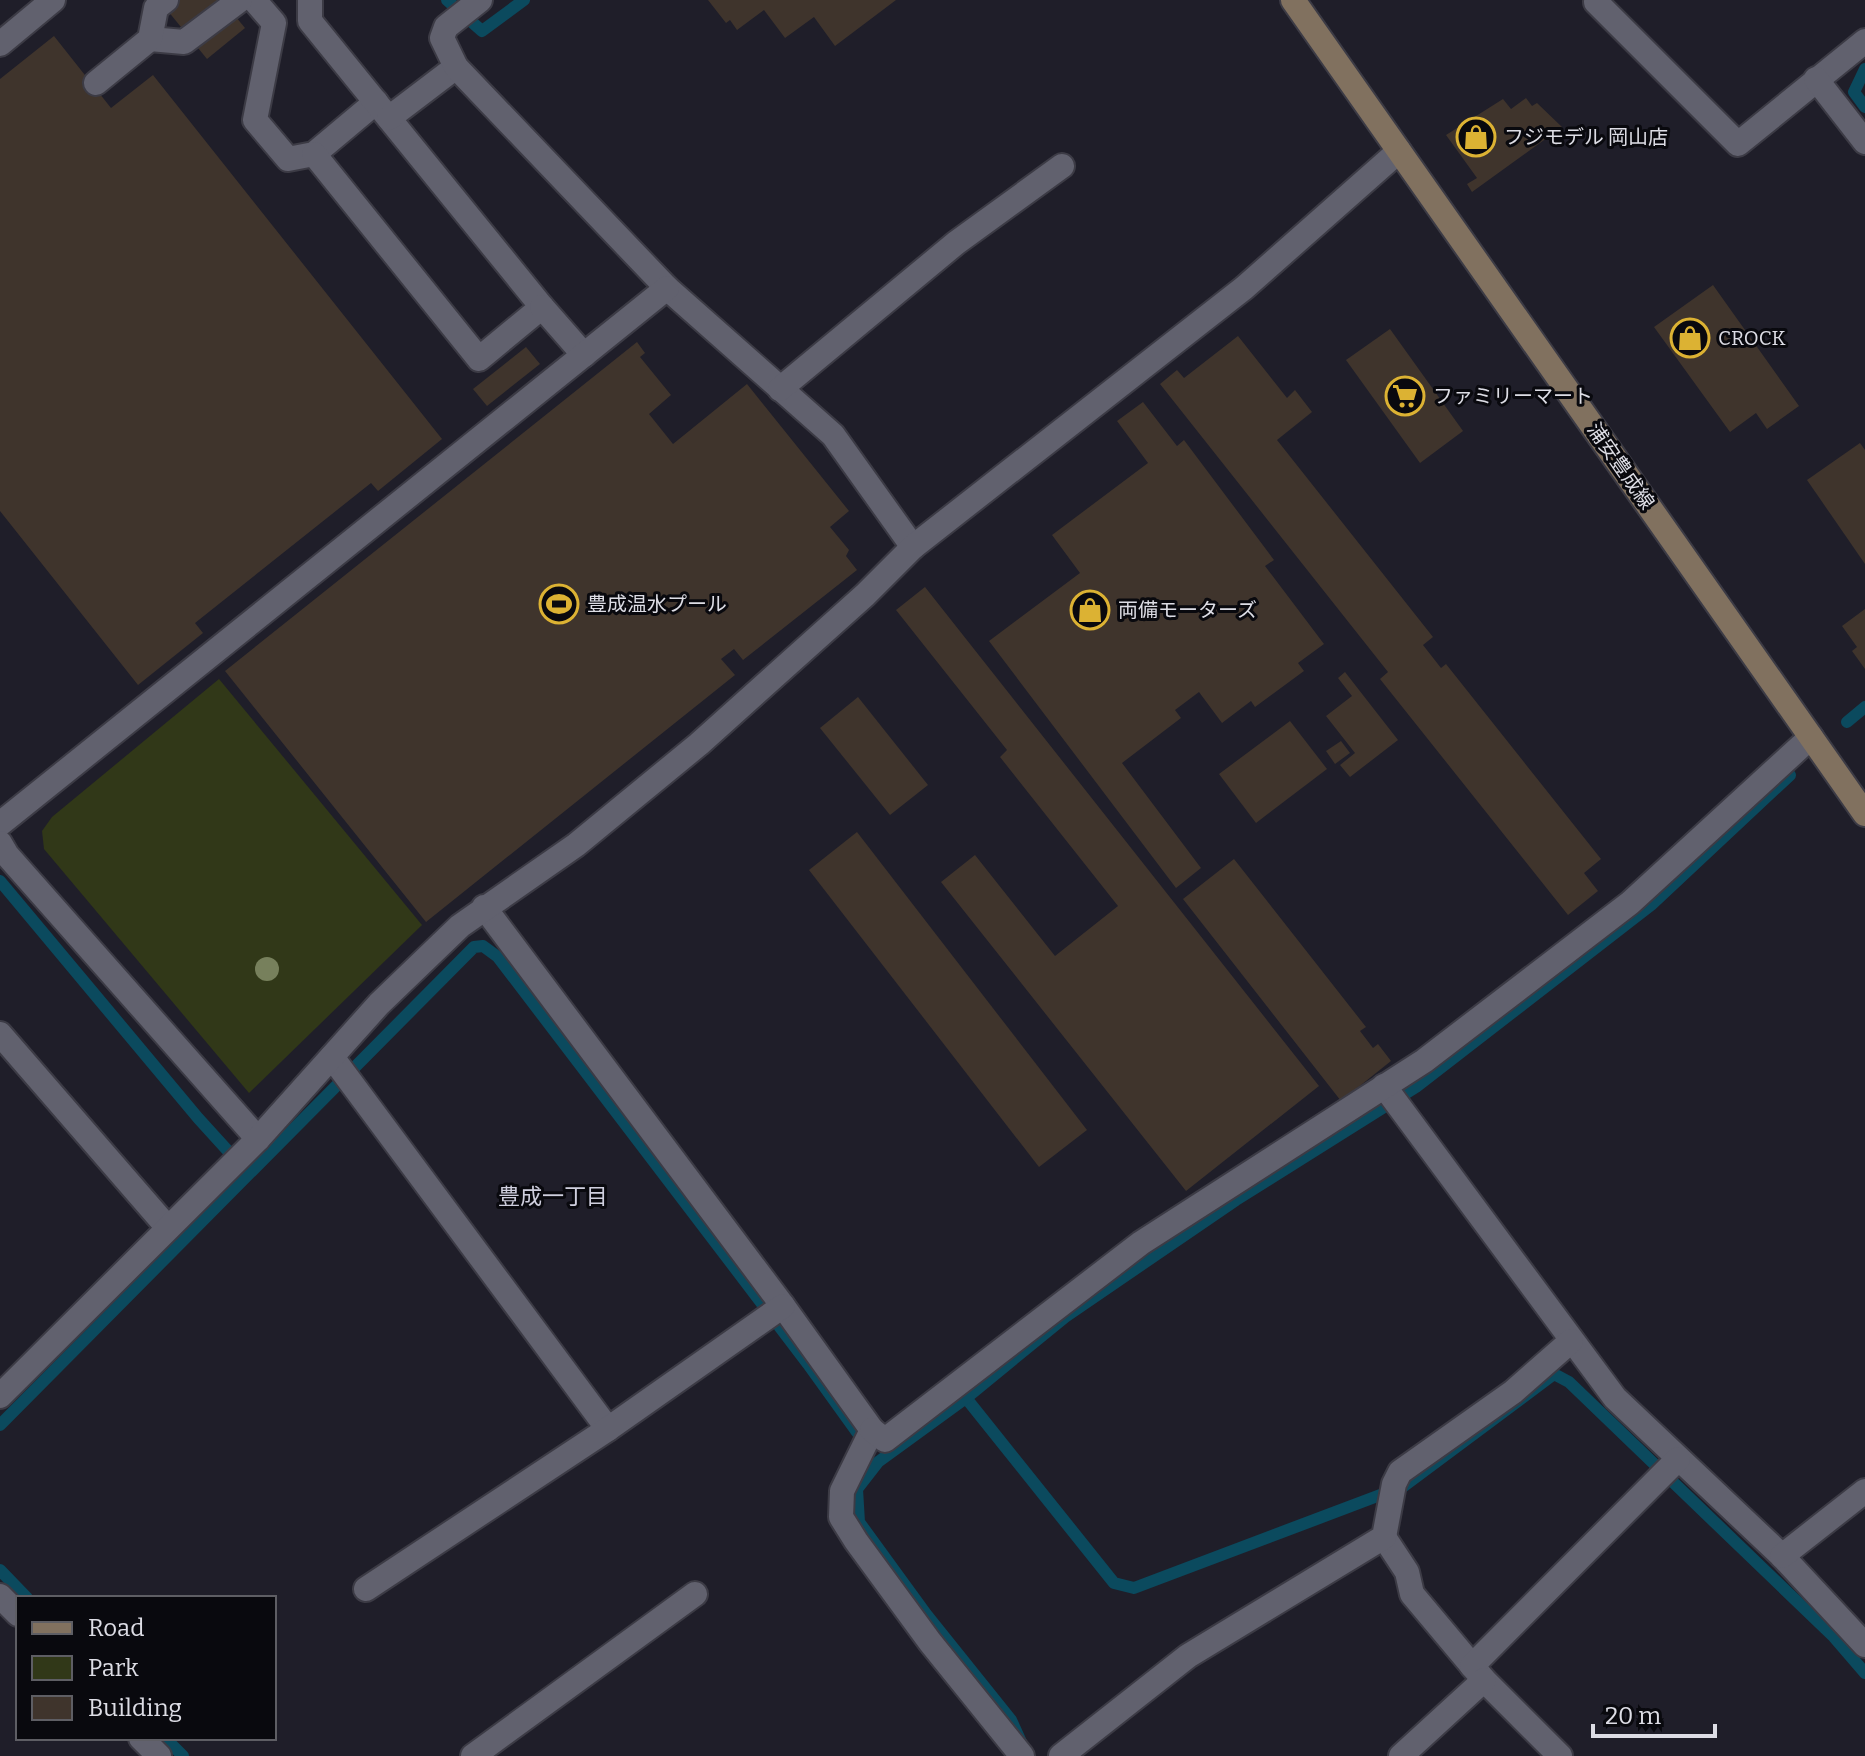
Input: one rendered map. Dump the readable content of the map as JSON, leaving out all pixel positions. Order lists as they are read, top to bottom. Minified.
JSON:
{"streets":{"main road":["浦安豊成線"]},"districts":["豊成一丁目"],"places":{"shop":["フジモデル 岡山店","CROCK","両備モーターズ"],"supermarket":["ファミリーマート"],"sports":["豊成温水プール"]},"legend":["Road","Park","Building"],"scale_bar":"20 m"}
